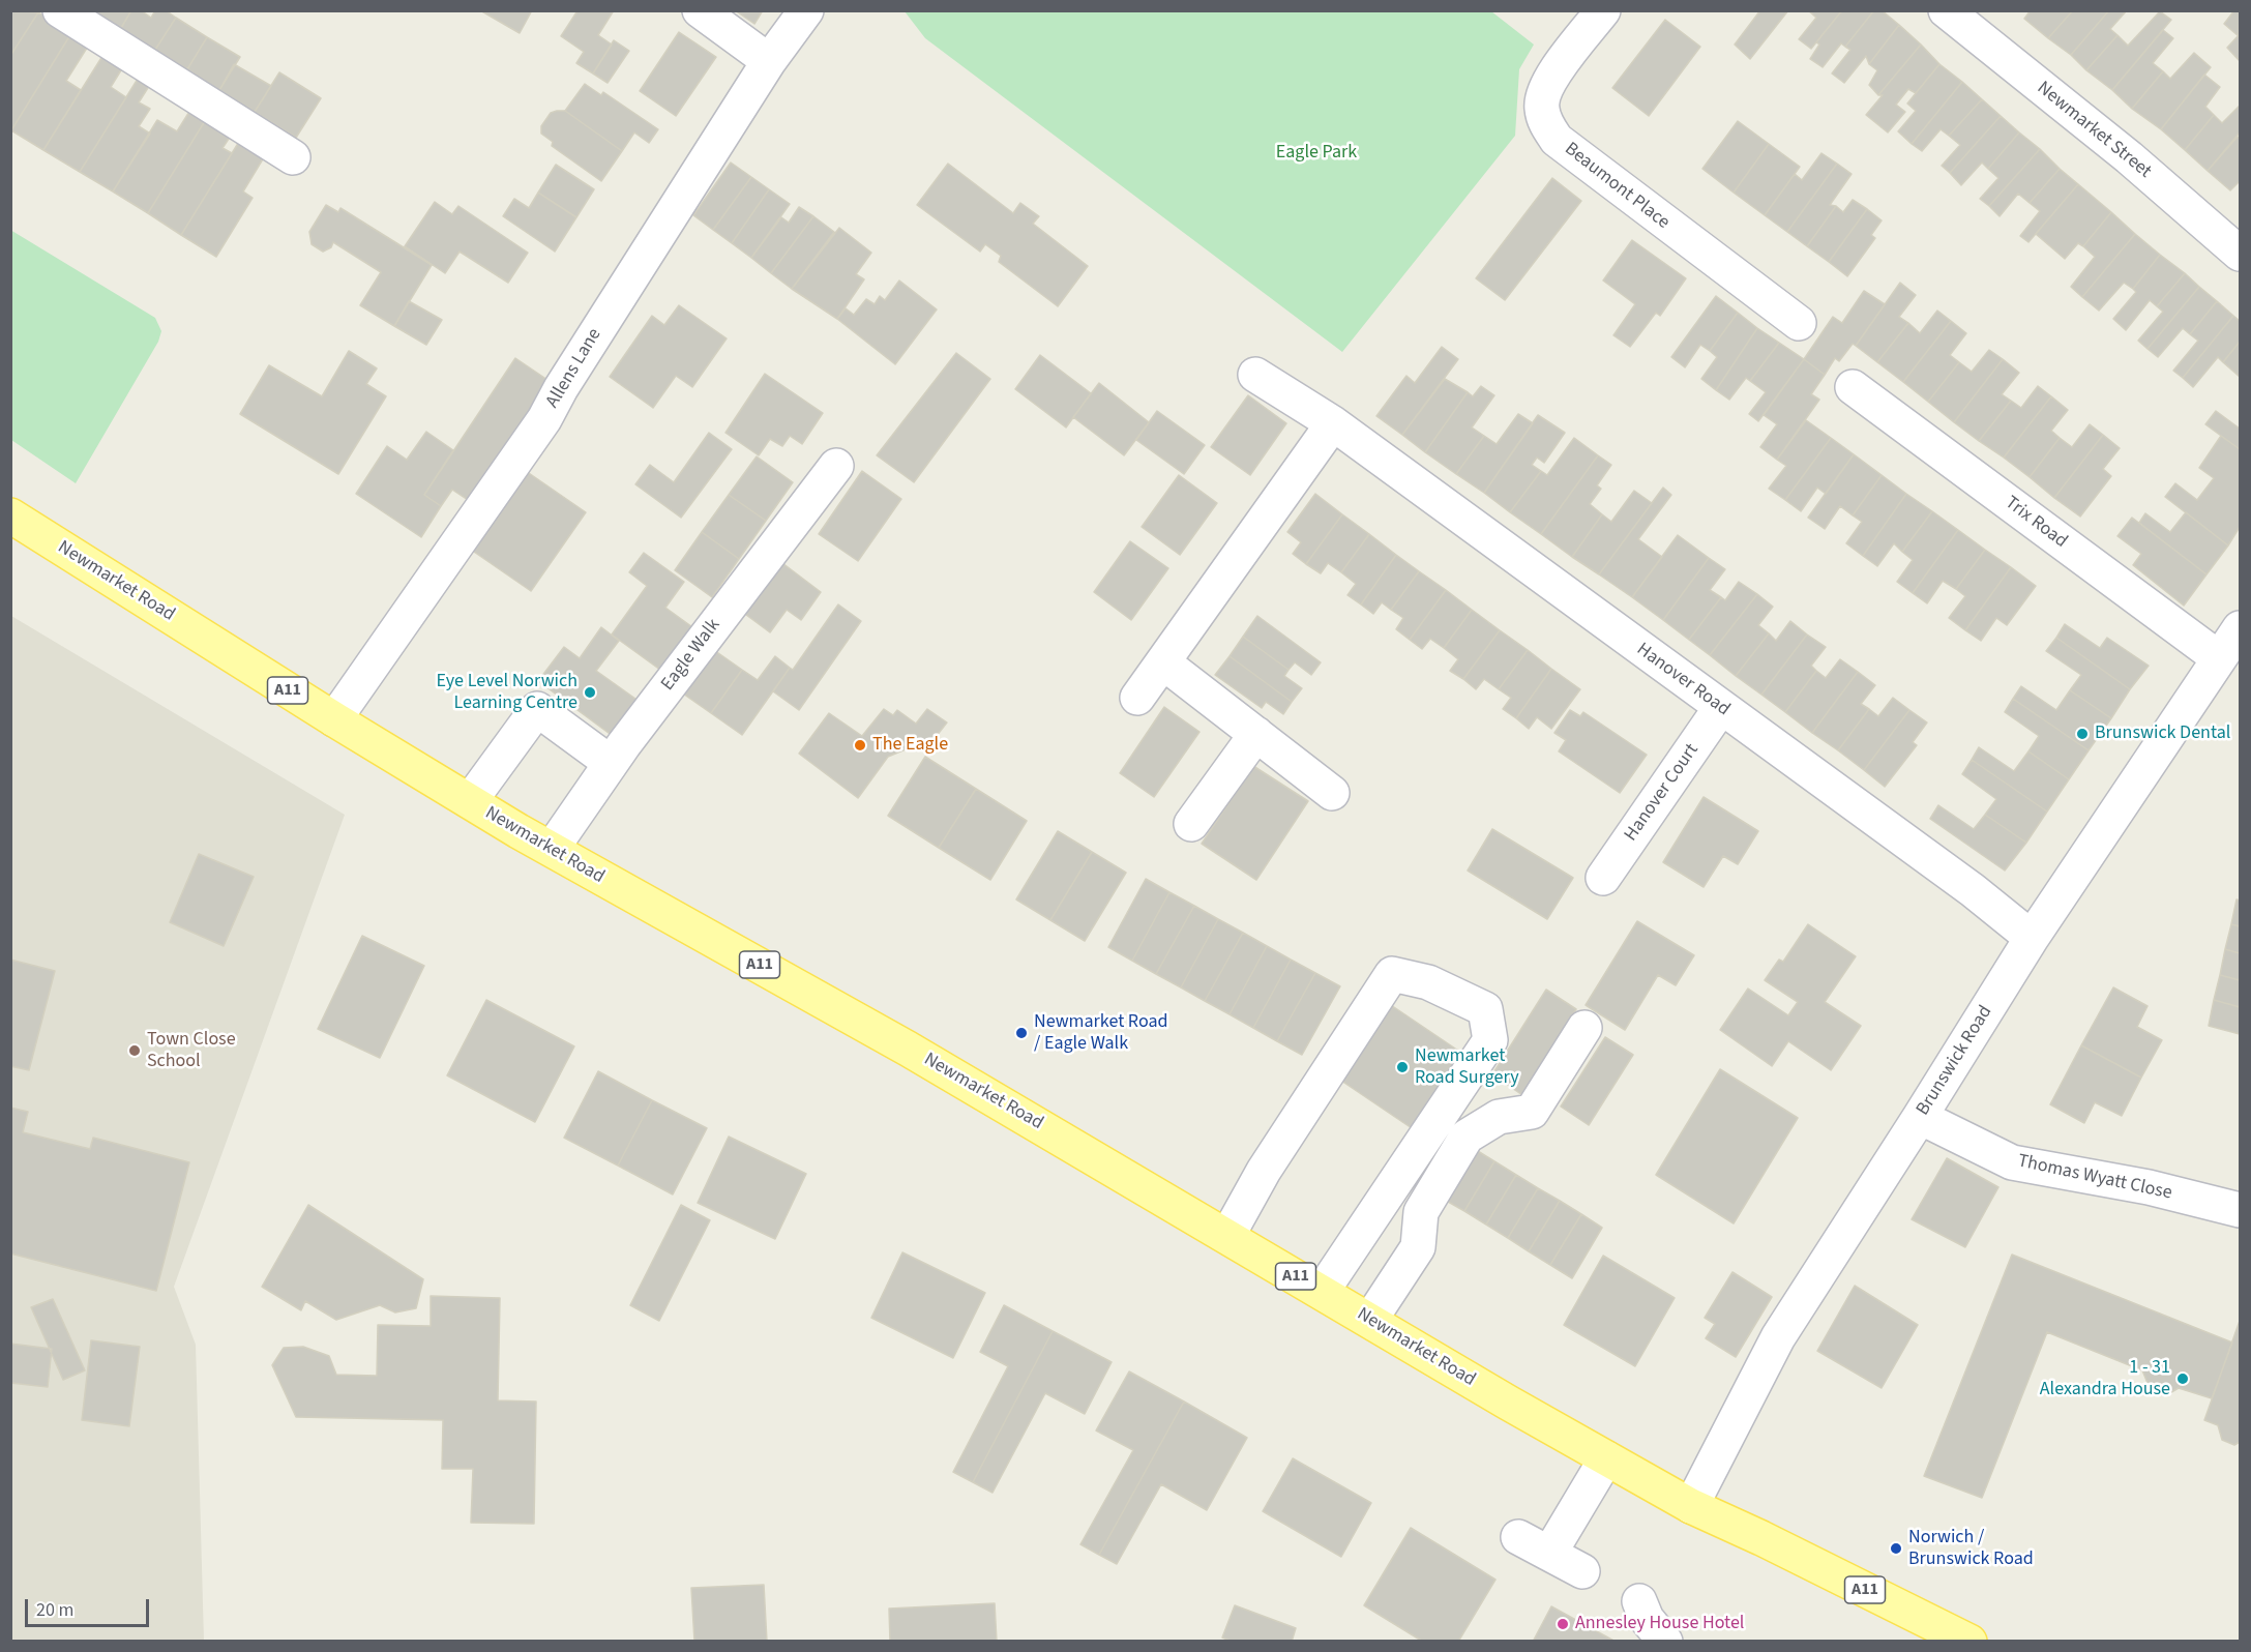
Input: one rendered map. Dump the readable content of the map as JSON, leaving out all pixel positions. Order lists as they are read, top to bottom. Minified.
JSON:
{"streets":{"main road":["Newmarket Road","A11"],"street":["Newmarket Street","Beaumont Place","Allens Lane","Trix Road","Eagle Walk","Hanover Road","Hanover Court","Brunswick Road","Thomas Wyatt Close"]},"crossings":[["Allens Lane","Newmarket Road"],["Trix Road","Brunswick Road"],["Newmarket Road","Eagle Walk"],["Newmarket Road","Brunswick Road"],["Hanover Road","Hanover Court"],["Hanover Road","Brunswick Road"],["Brunswick Road","Thomas Wyatt Close"]],"parks":["Eagle Park"],"places":["Eye Level Norwich Learning Centre","Brunswick Dental","The Eagle","Newmarket Road / Eagle Walk","Town Close School","Newmarket Road Surgery","1 - 31 Alexandra House","Norwich / Brunswick Road","Annesley House Hotel"],"scale_bar":"20 m"}
